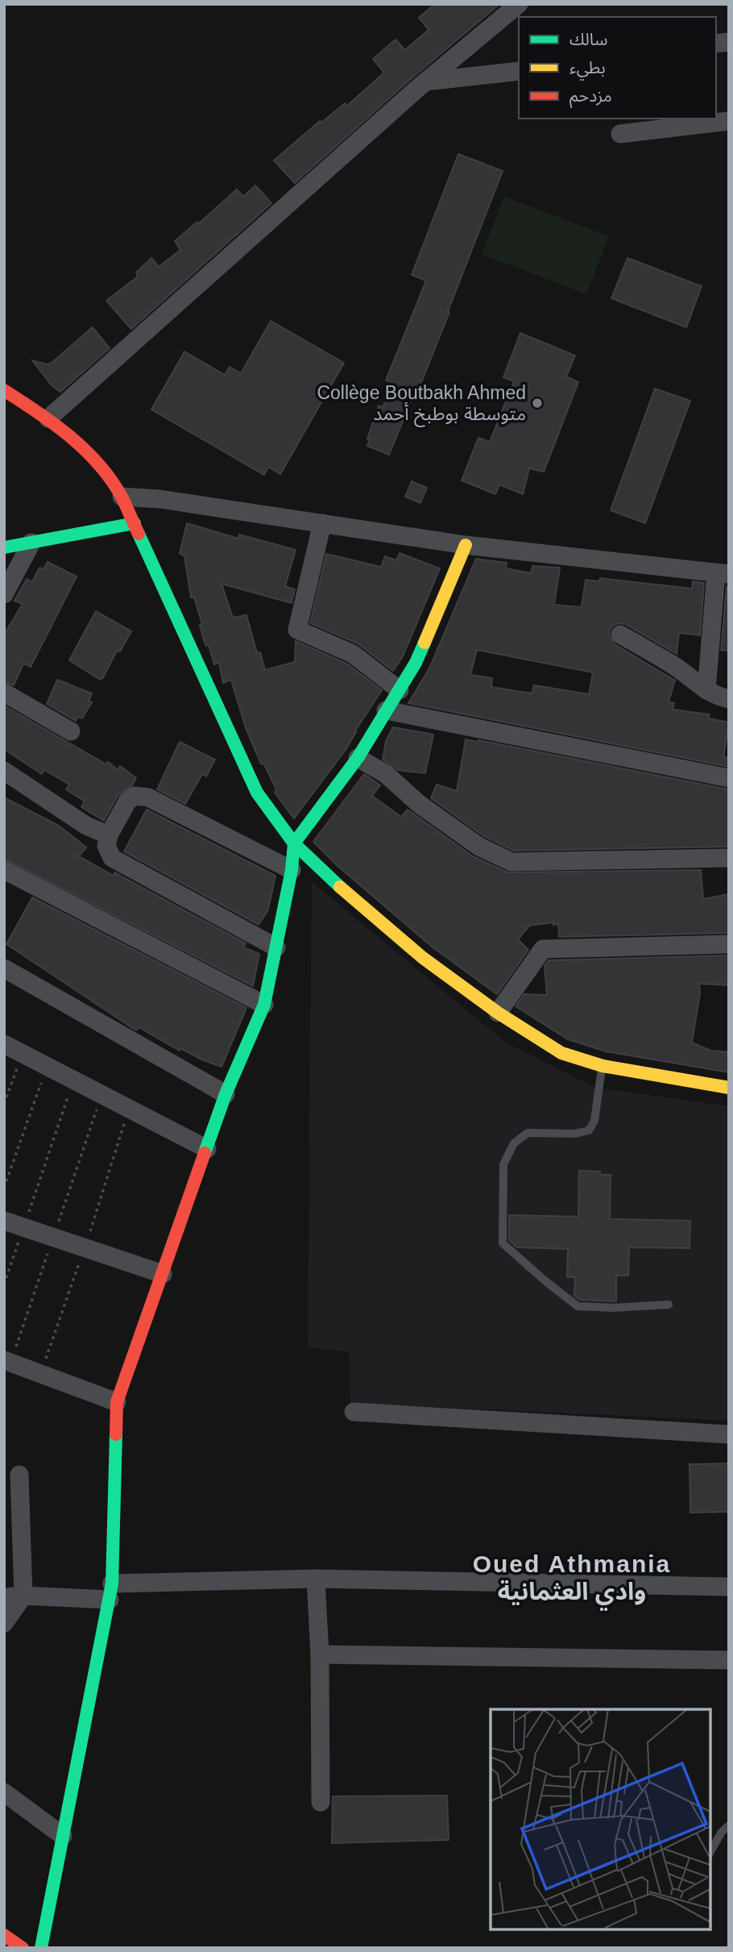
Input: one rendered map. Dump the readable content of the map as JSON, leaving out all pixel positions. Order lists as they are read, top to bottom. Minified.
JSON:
{"districts":["Oued Athmania وادي العثمانية"],"places":["Collège Boutbakh Ahmed متوسطة بوطبخ أحمد"],"legend":["سالك","بطيء","مزدحم"]}
